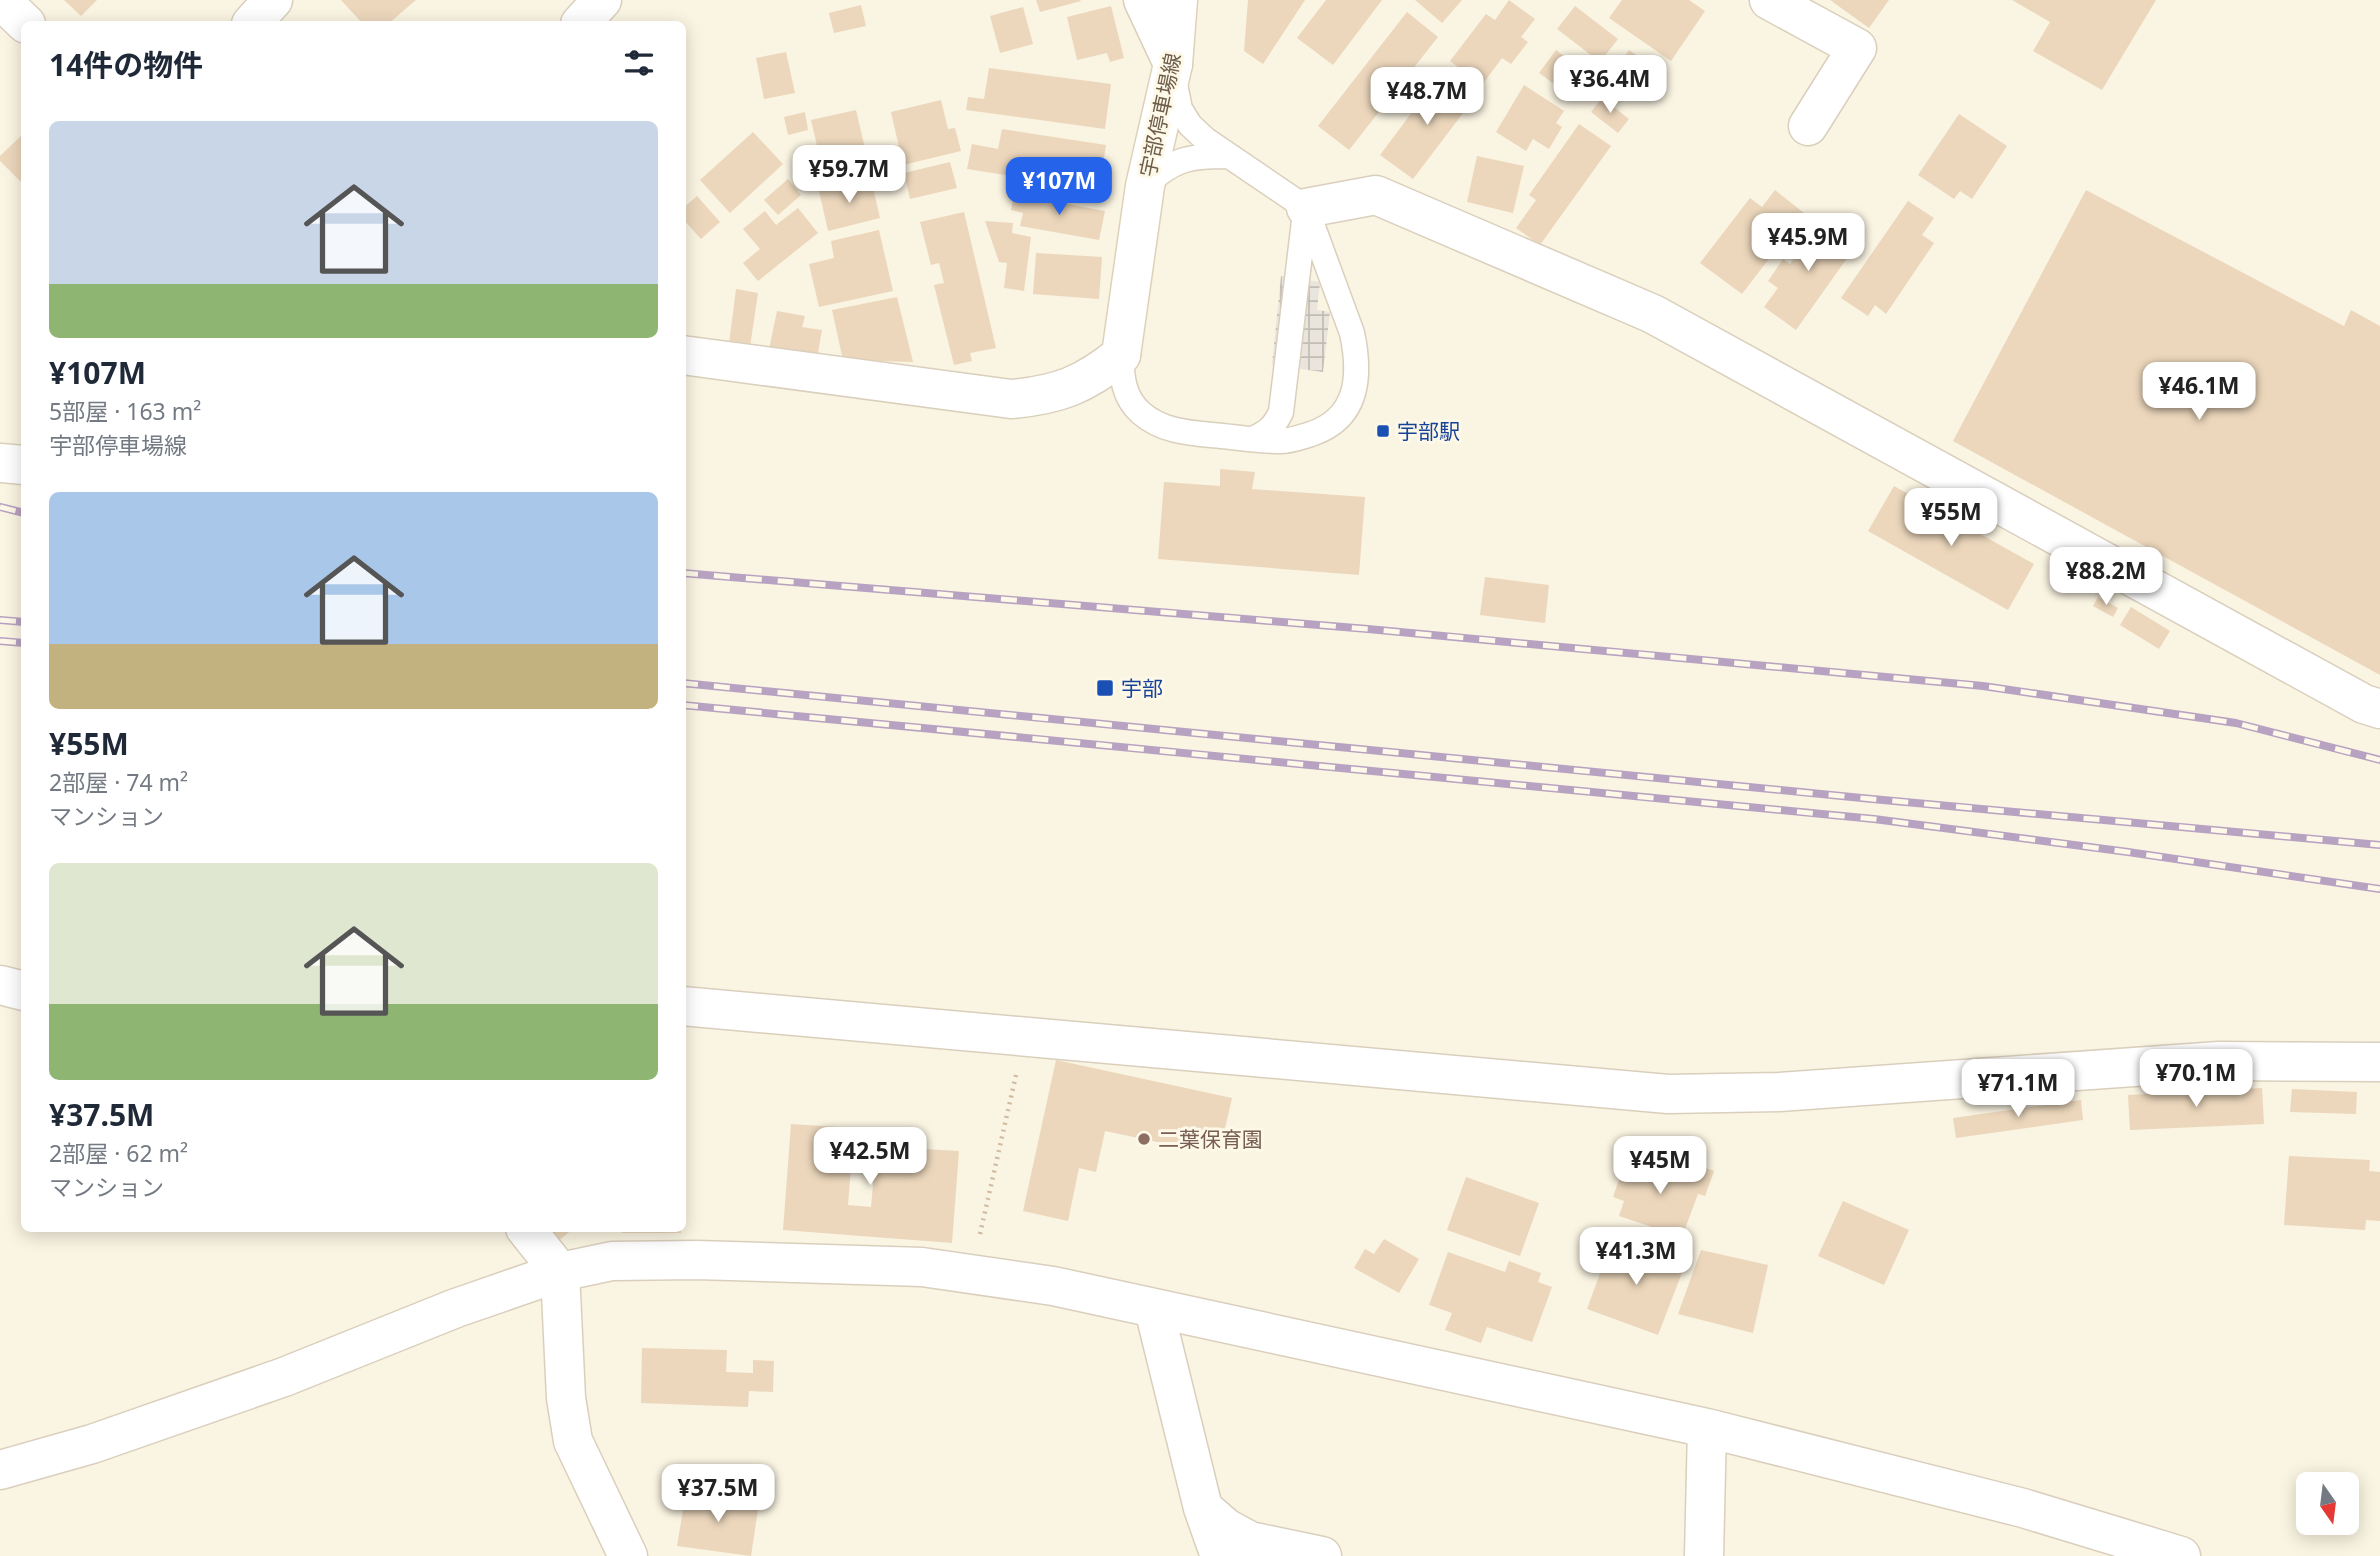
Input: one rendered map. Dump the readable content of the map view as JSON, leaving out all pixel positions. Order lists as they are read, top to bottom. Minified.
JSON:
{"streets":{"street":["宇部停車場線"]},"places":{"transit":["宇部駅","宇部"],"other":["二葉保育園"]},"north":"bottom","page":{"heading":"14件の物件","price":["¥36.4M","¥48.7M","¥59.7M","¥107M","¥45.9M","¥46.1M","¥55M","¥88.2M","¥70.1M","¥71.1M","¥42.5M","¥45M","¥41.3M","¥37.5M"],"list":[{"name":"¥107M","note":"5部屋 · 163 m² · 宇部停車場線"},{"name":"¥55M","note":"2部屋 · 74 m² · マンション"},{"name":"¥37.5M","note":"2部屋 · 62 m² · マンション"}]}}
